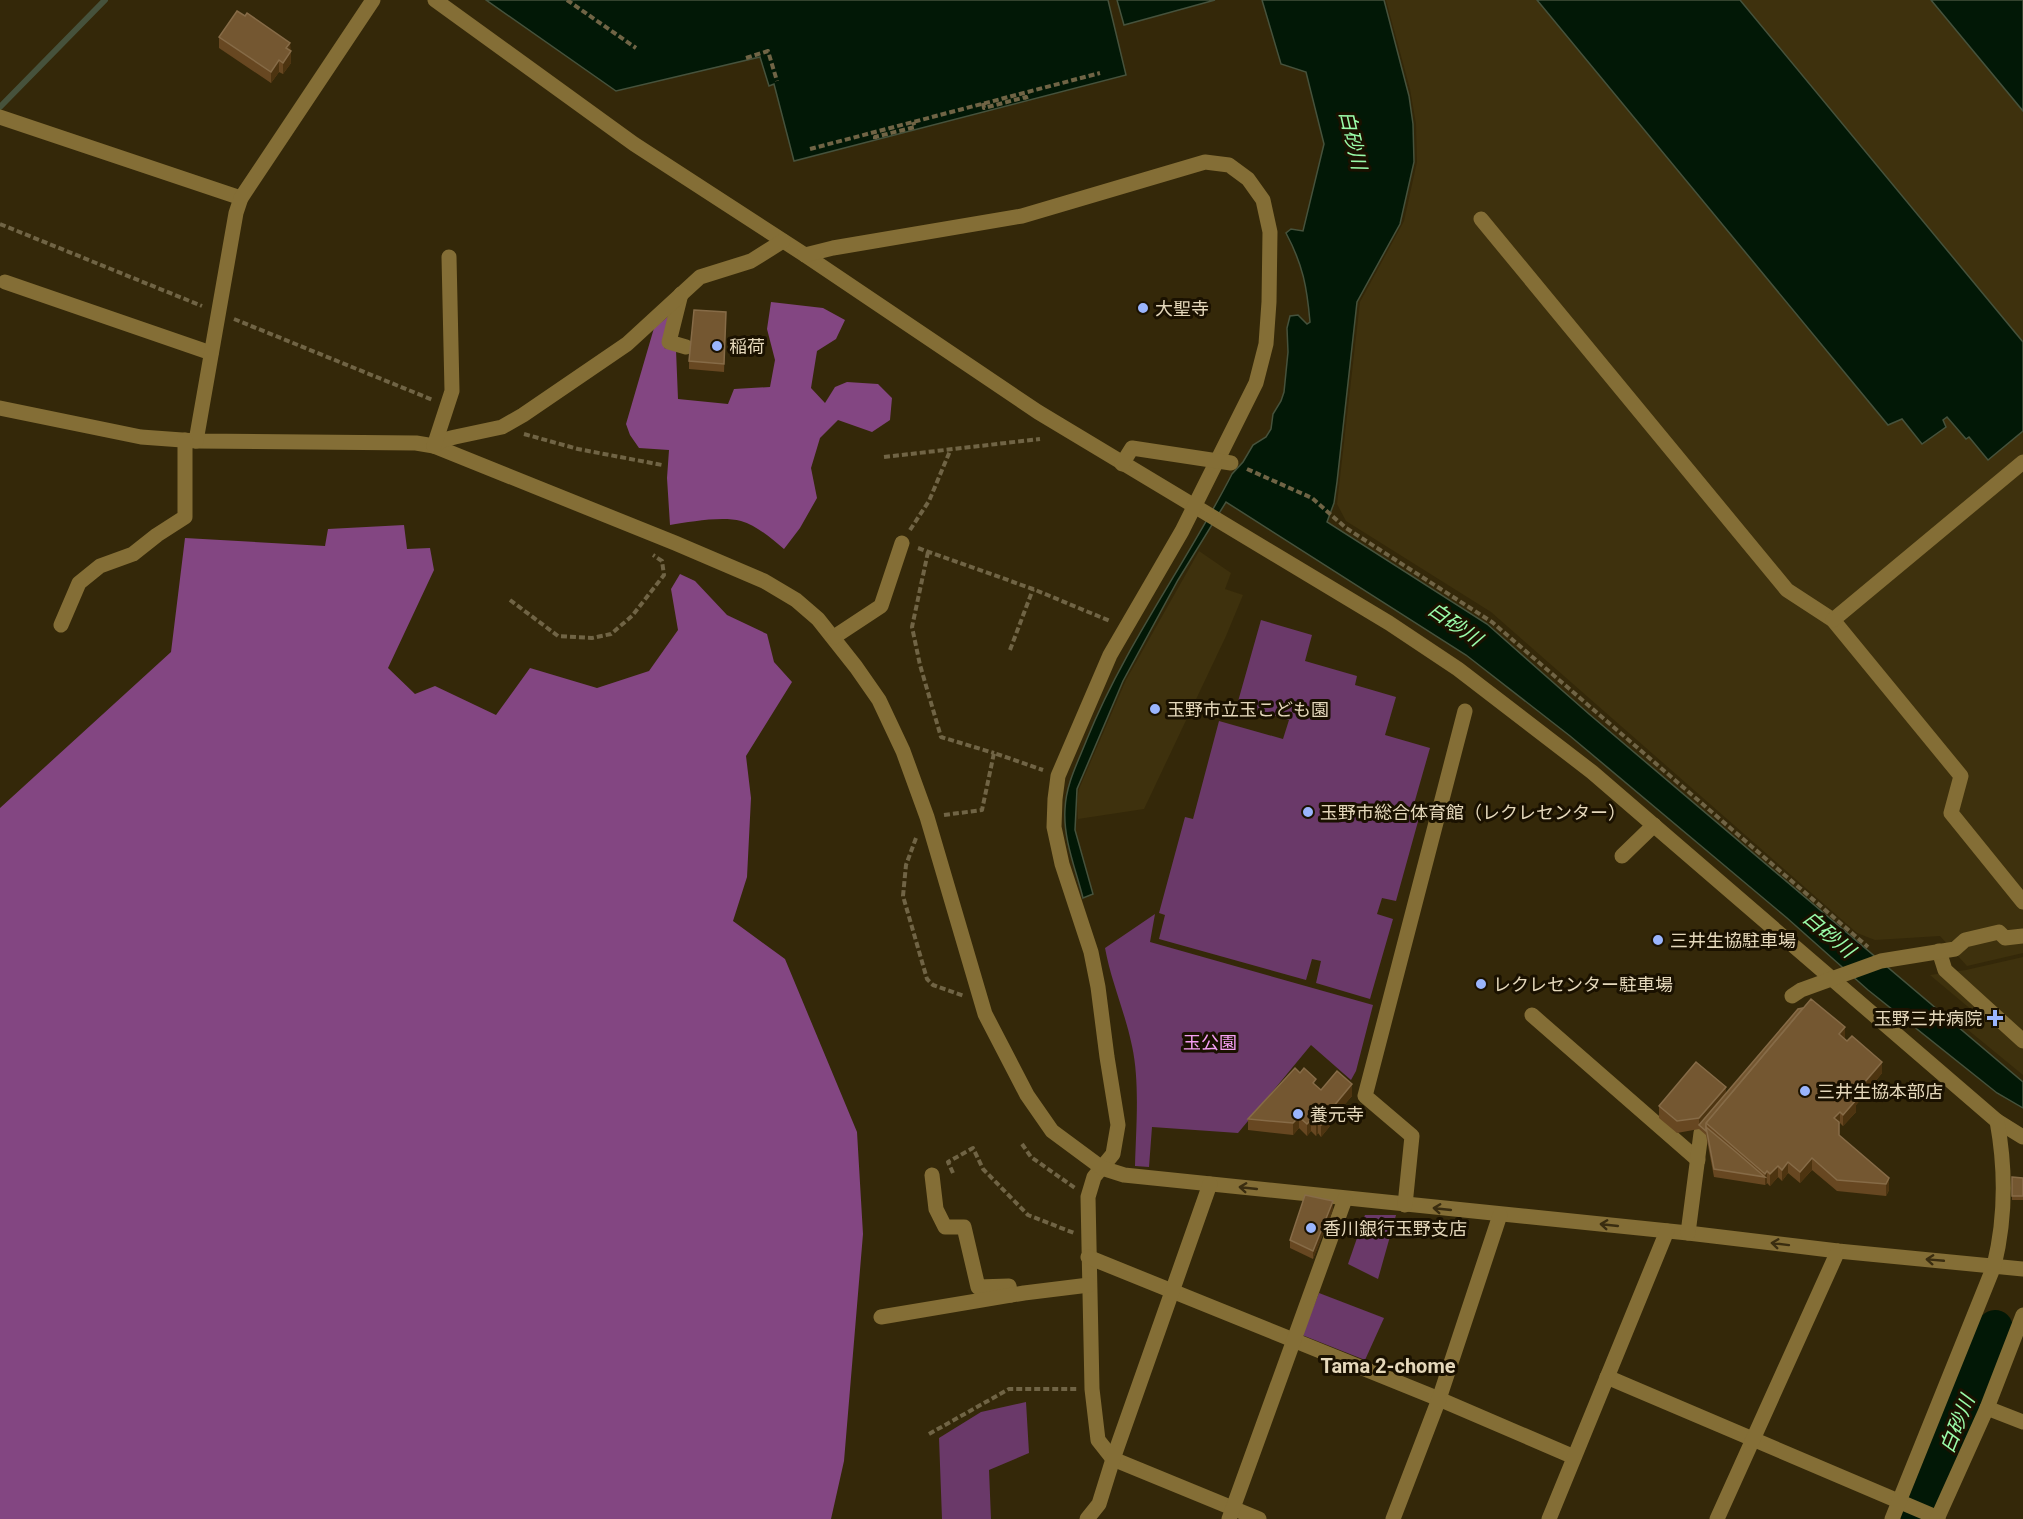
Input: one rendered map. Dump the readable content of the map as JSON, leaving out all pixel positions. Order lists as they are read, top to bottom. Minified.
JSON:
{"districts":["Tama 2-chome"],"water":["白砂川"],"parks":["玉公園"],"places":{"other":["大聖寺","稲荷","玉野市立玉こども園","玉野市総合体育館（レクレセンター）","三井生協駐車場","レクレセンター駐車場","三井生協本部店","養元寺","香川銀行玉野支店"],"health":["玉野三井病院"]}}
